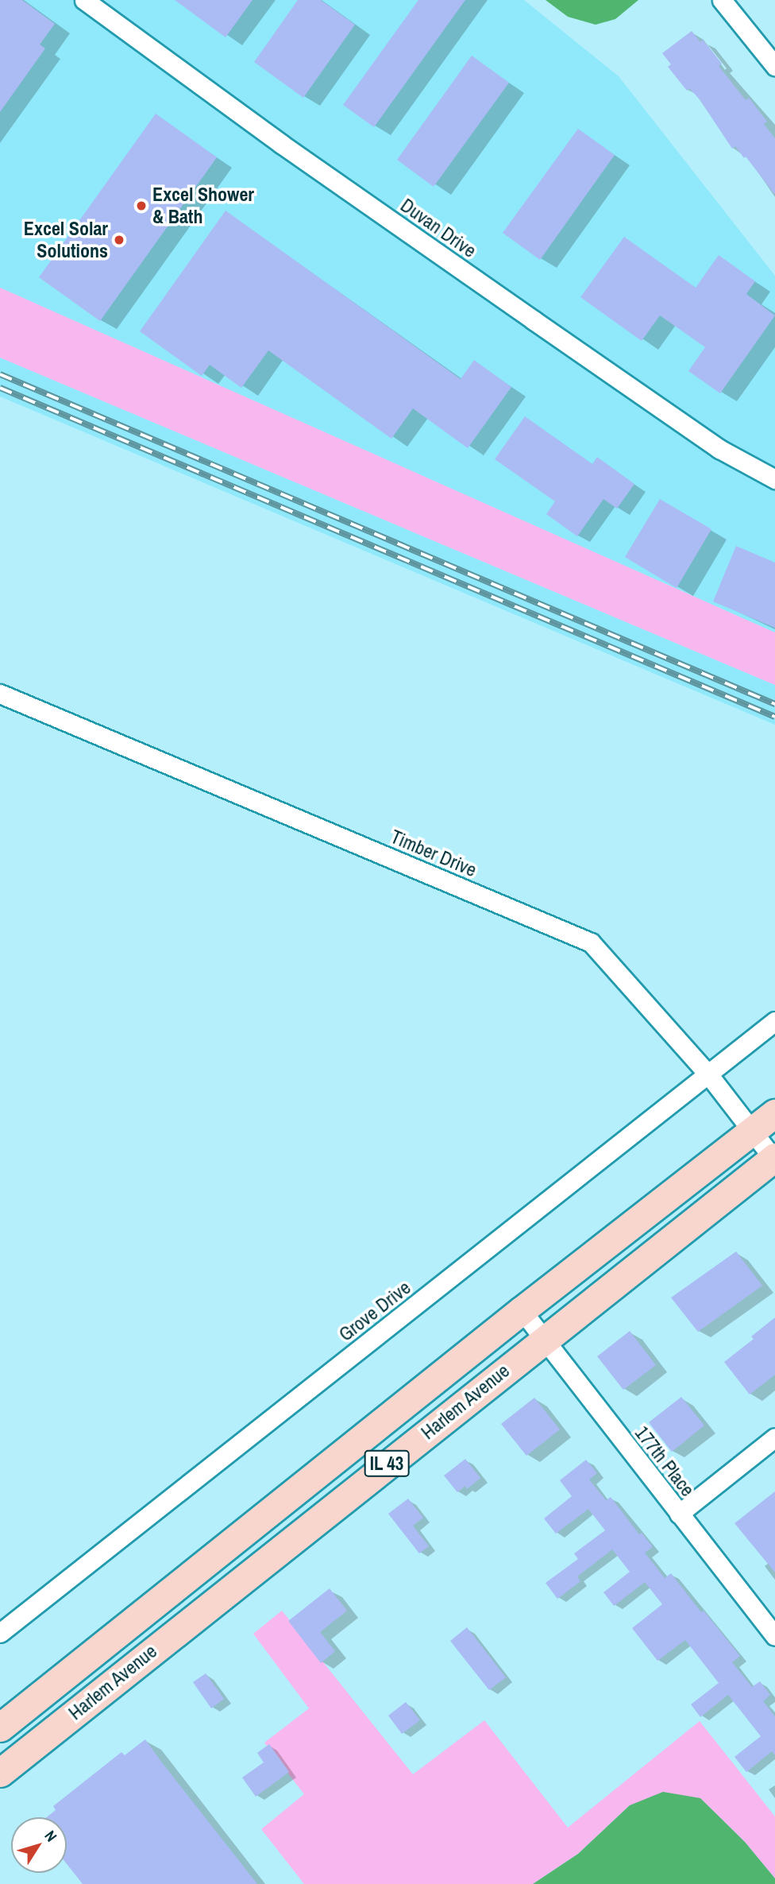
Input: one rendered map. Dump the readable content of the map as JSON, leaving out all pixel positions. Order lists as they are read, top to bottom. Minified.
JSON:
{"streets":{"main road":["Harlem Avenue","IL 43"],"street":["Duvan Drive","Timber Drive","Grove Drive","177th Place"]},"crossings":[["Timber Drive","Grove Drive"],["Timber Drive","Harlem Avenue"],["Harlem Avenue","177th Place"]],"places":["Excel Shower & Bath","Excel Solar Solutions"],"north":"top right"}
